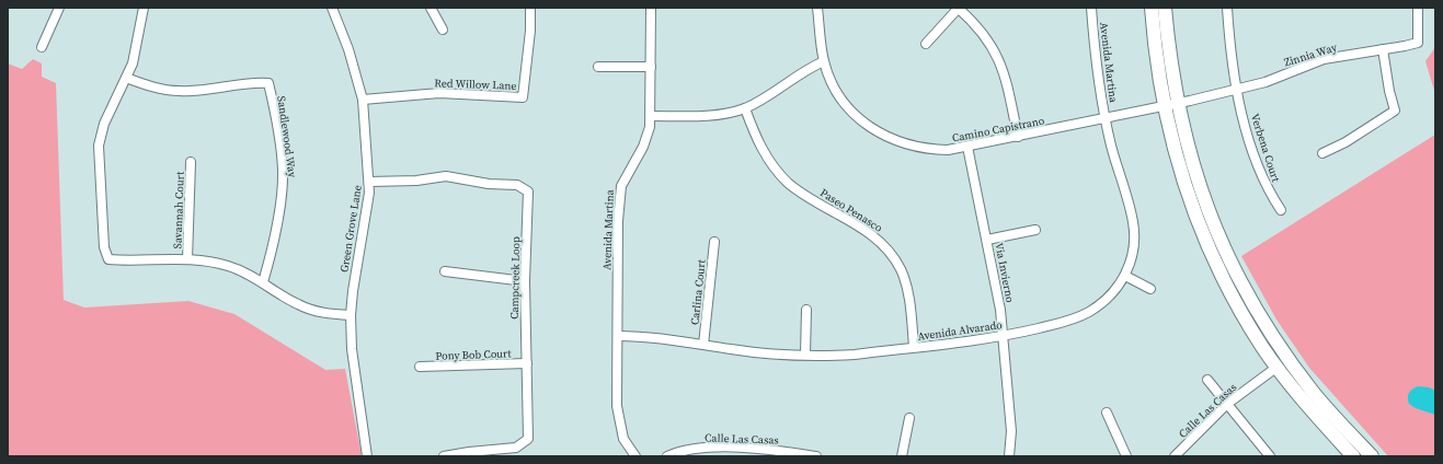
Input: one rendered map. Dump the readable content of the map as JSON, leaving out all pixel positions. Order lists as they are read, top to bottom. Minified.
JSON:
{"streets":{"street":["Zinnia Way","Avenida Martina","Red Willow Lane","Camino Capistrano","Sandlewood Way","Verbena Court","Savannah Court","Paseo Penasco","Green Grove Lane","Via Invierno","Campcreek Loop","Carlina Court","Avenida Alvarado","Pony Bob Court","Calle Las Casas"]},"crossings":[["Zinnia Way","Camino Capistrano"],["Zinnia Way","Verbena Court"],["Avenida Martina","Camino Capistrano"],["Avenida Martina","Avenida Alvarado"],["Red Willow Lane","Green Grove Lane"],["Camino Capistrano","Via Invierno"],["Camino Capistrano","Avenida Alvarado"],["Paseo Penasco","Avenida Alvarado"],["Green Grove Lane","Campcreek Loop"],["Via Invierno","Avenida Alvarado"],["Campcreek Loop","Pony Bob Court"],["Carlina Court","Avenida Alvarado"]]}
